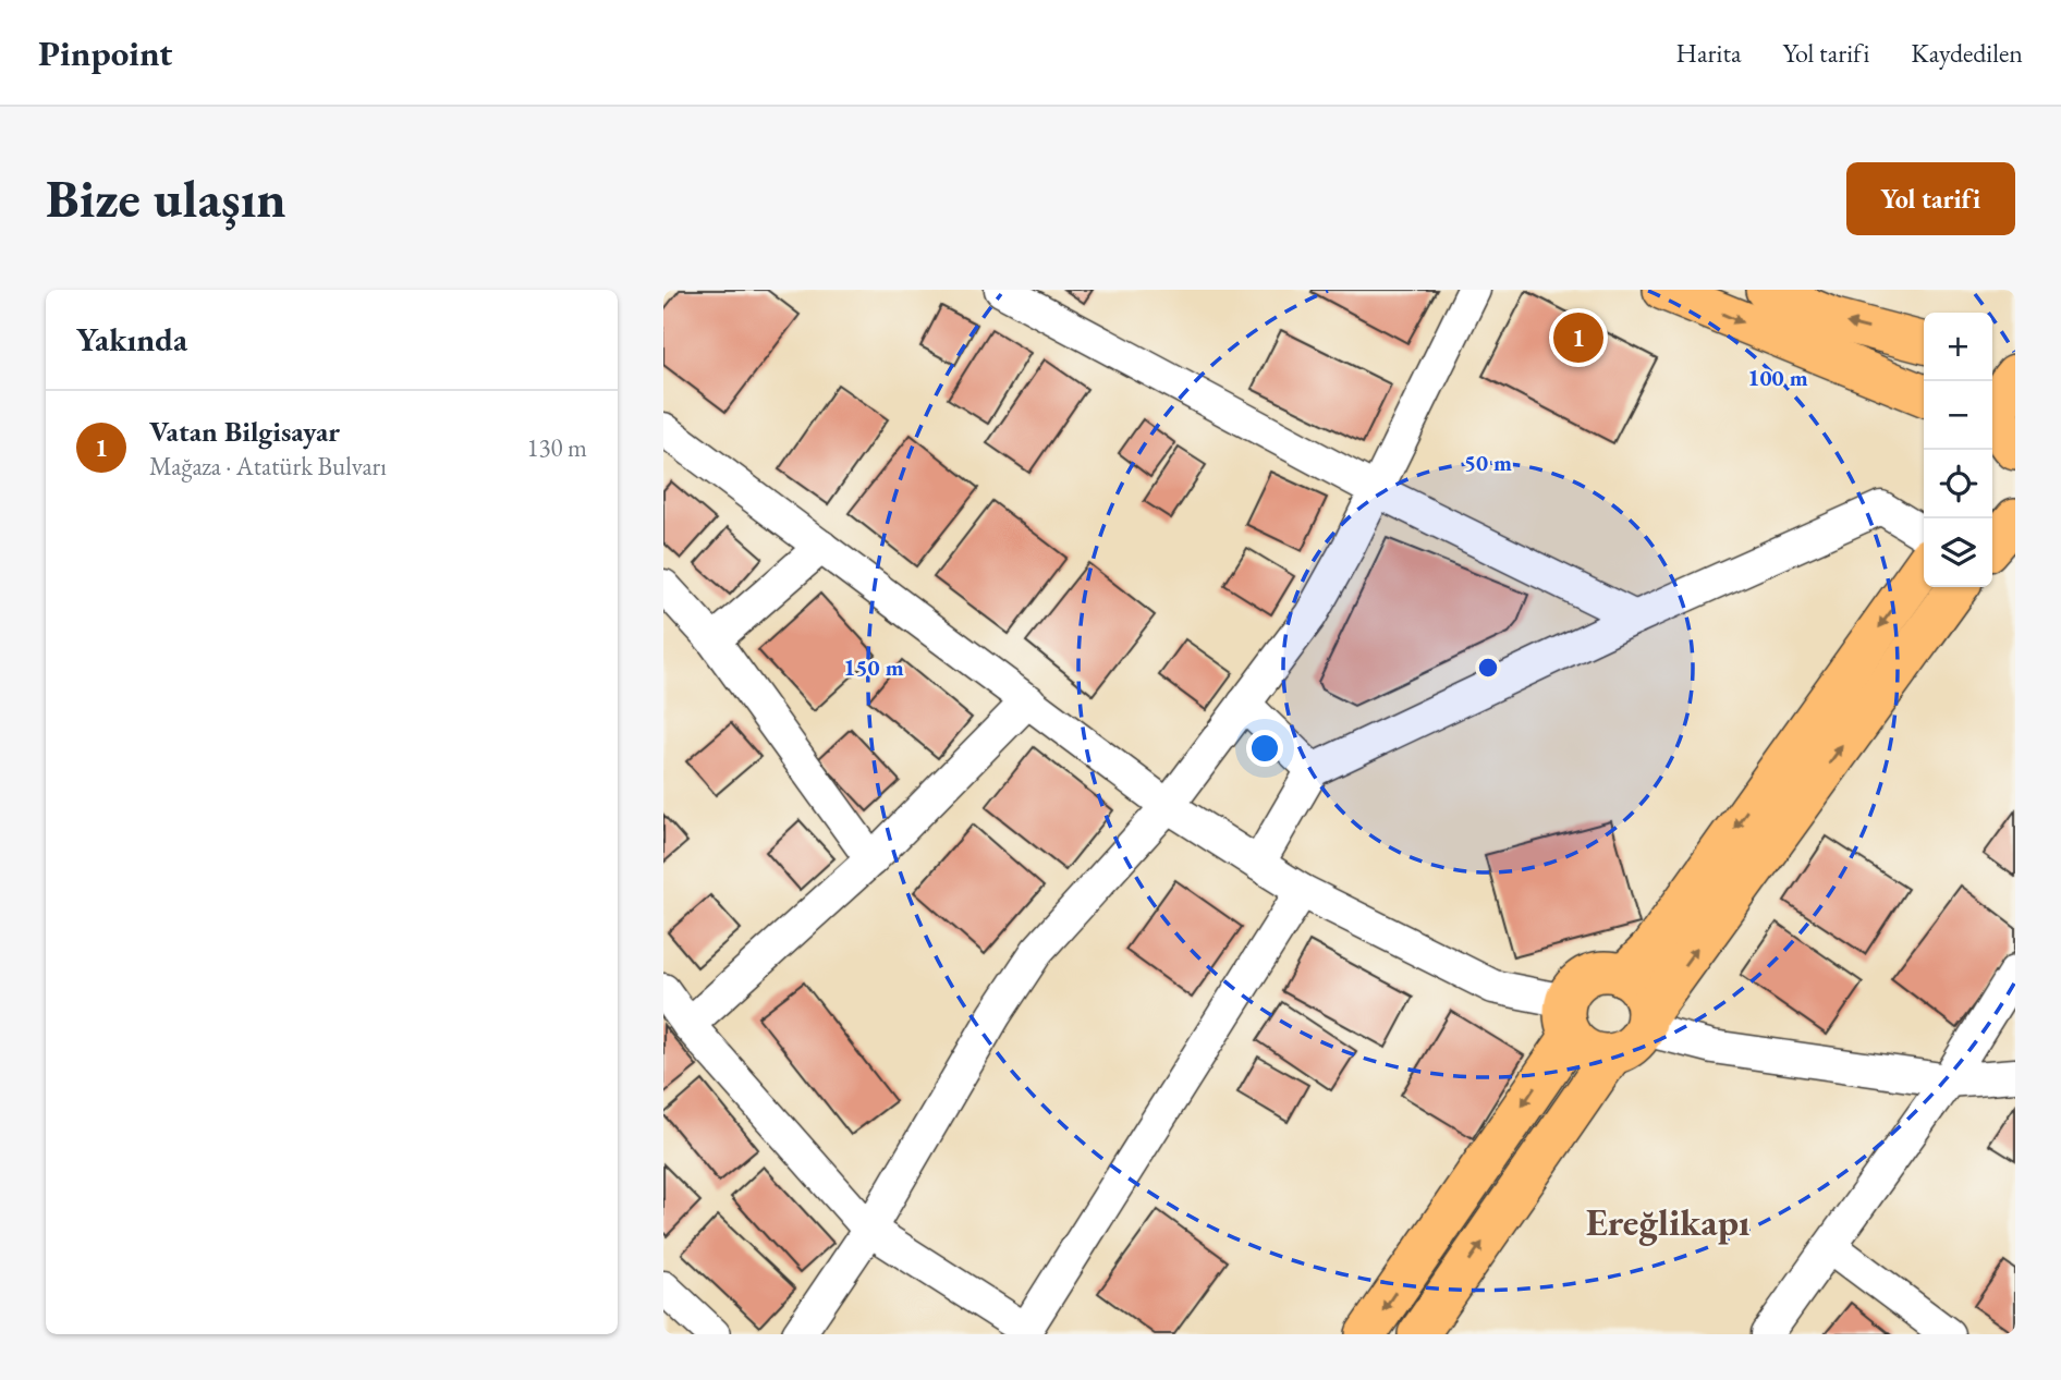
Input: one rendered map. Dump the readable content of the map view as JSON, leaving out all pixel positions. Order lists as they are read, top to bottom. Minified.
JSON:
{"districts":["Ereğlikapı"],"page":{"header":"Pinpoint","nav":["Harita","Yol tarifi","Kaydedilen"],"buttons":"Yol tarifi","title":"Bize ulaşın","heading":"Yakında","pins":"1","map_buttons":["+","−"],"list":[{"mark":"1","name":"Vatan Bilgisayar","note":"Mağaza · Atatürk Bulvarı","value":"130 m"}]},"rings":["100 m","50 m","150 m"]}
